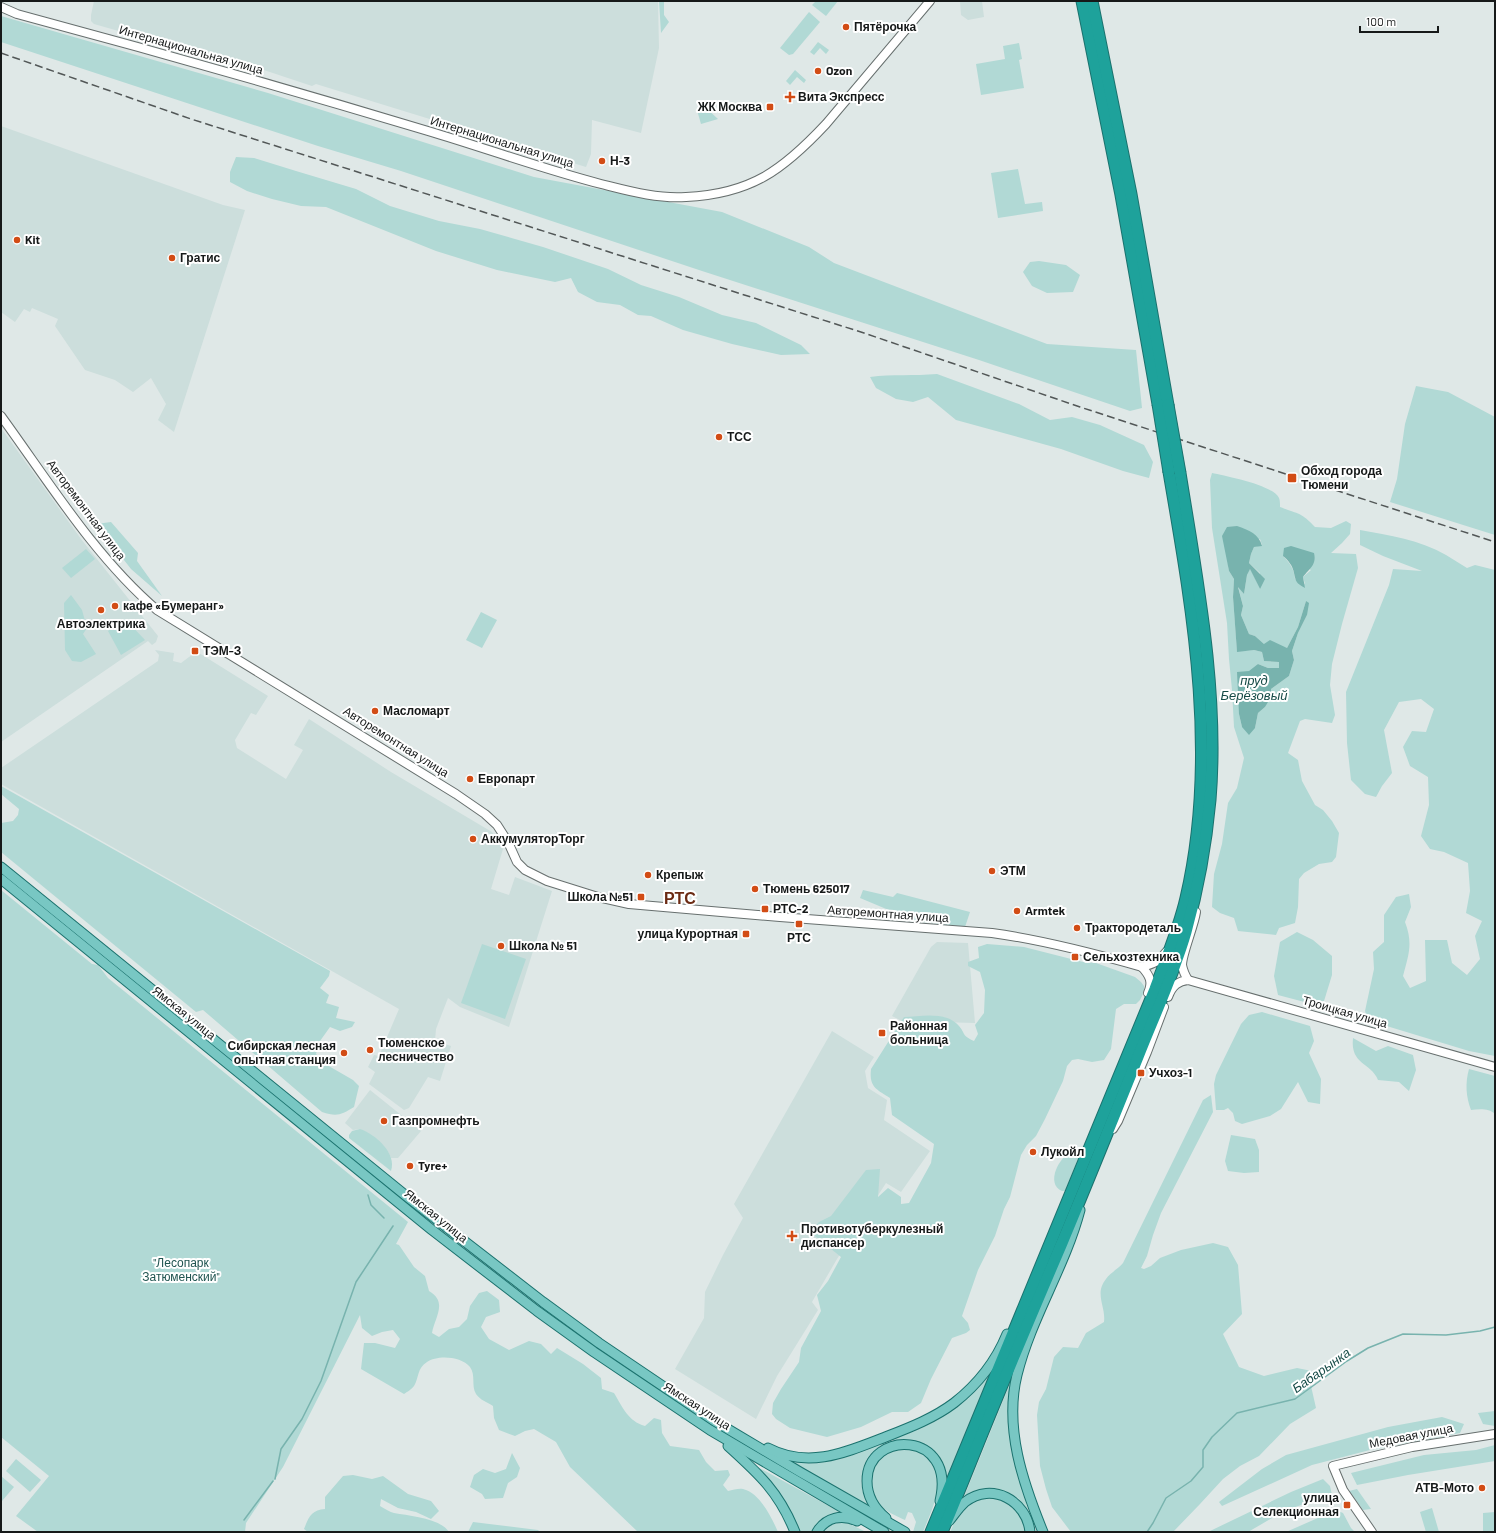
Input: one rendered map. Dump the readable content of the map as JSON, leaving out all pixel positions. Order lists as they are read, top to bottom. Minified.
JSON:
{"streets":{"main road":["Ямская улица"],"street":["Интернациональная улица","Авторемонтная улица","Троицкая улица","Медовая улица"]},"districts":["РТС"],"water":["пруд Берёзовый","Бабарынка"],"parks":["\"Лесопарк Затюменский\""],"places":{"other":["Пятёрочка","Ozon","Н-3","Kit","Гратис","ТСС","кафе «Бумеранг»","Автоэлектрика","Масломарт","Европарт","АккумуляторТорг","ЭТМ","Крепыж","Тюмень 625017","Armtek","Трактородеталь","Школа № 51","Тюменское лесничество","Сибирская лесная опытная станция","Газпромнефть","Лукойл","Tyre+","АТВ-Мото"],"health":["Вита Экспресс","Противотуберкулезный диспансер"],"transit":["ЖК Москва","Обход города Тюмени","ТЭМ-З","Школа №51","РТС-2","РТС","улица Курортная","Сельхозтехника","Районная больница","Учхоз-1","улица Селекционная"]},"scale_bar":"100 m"}
